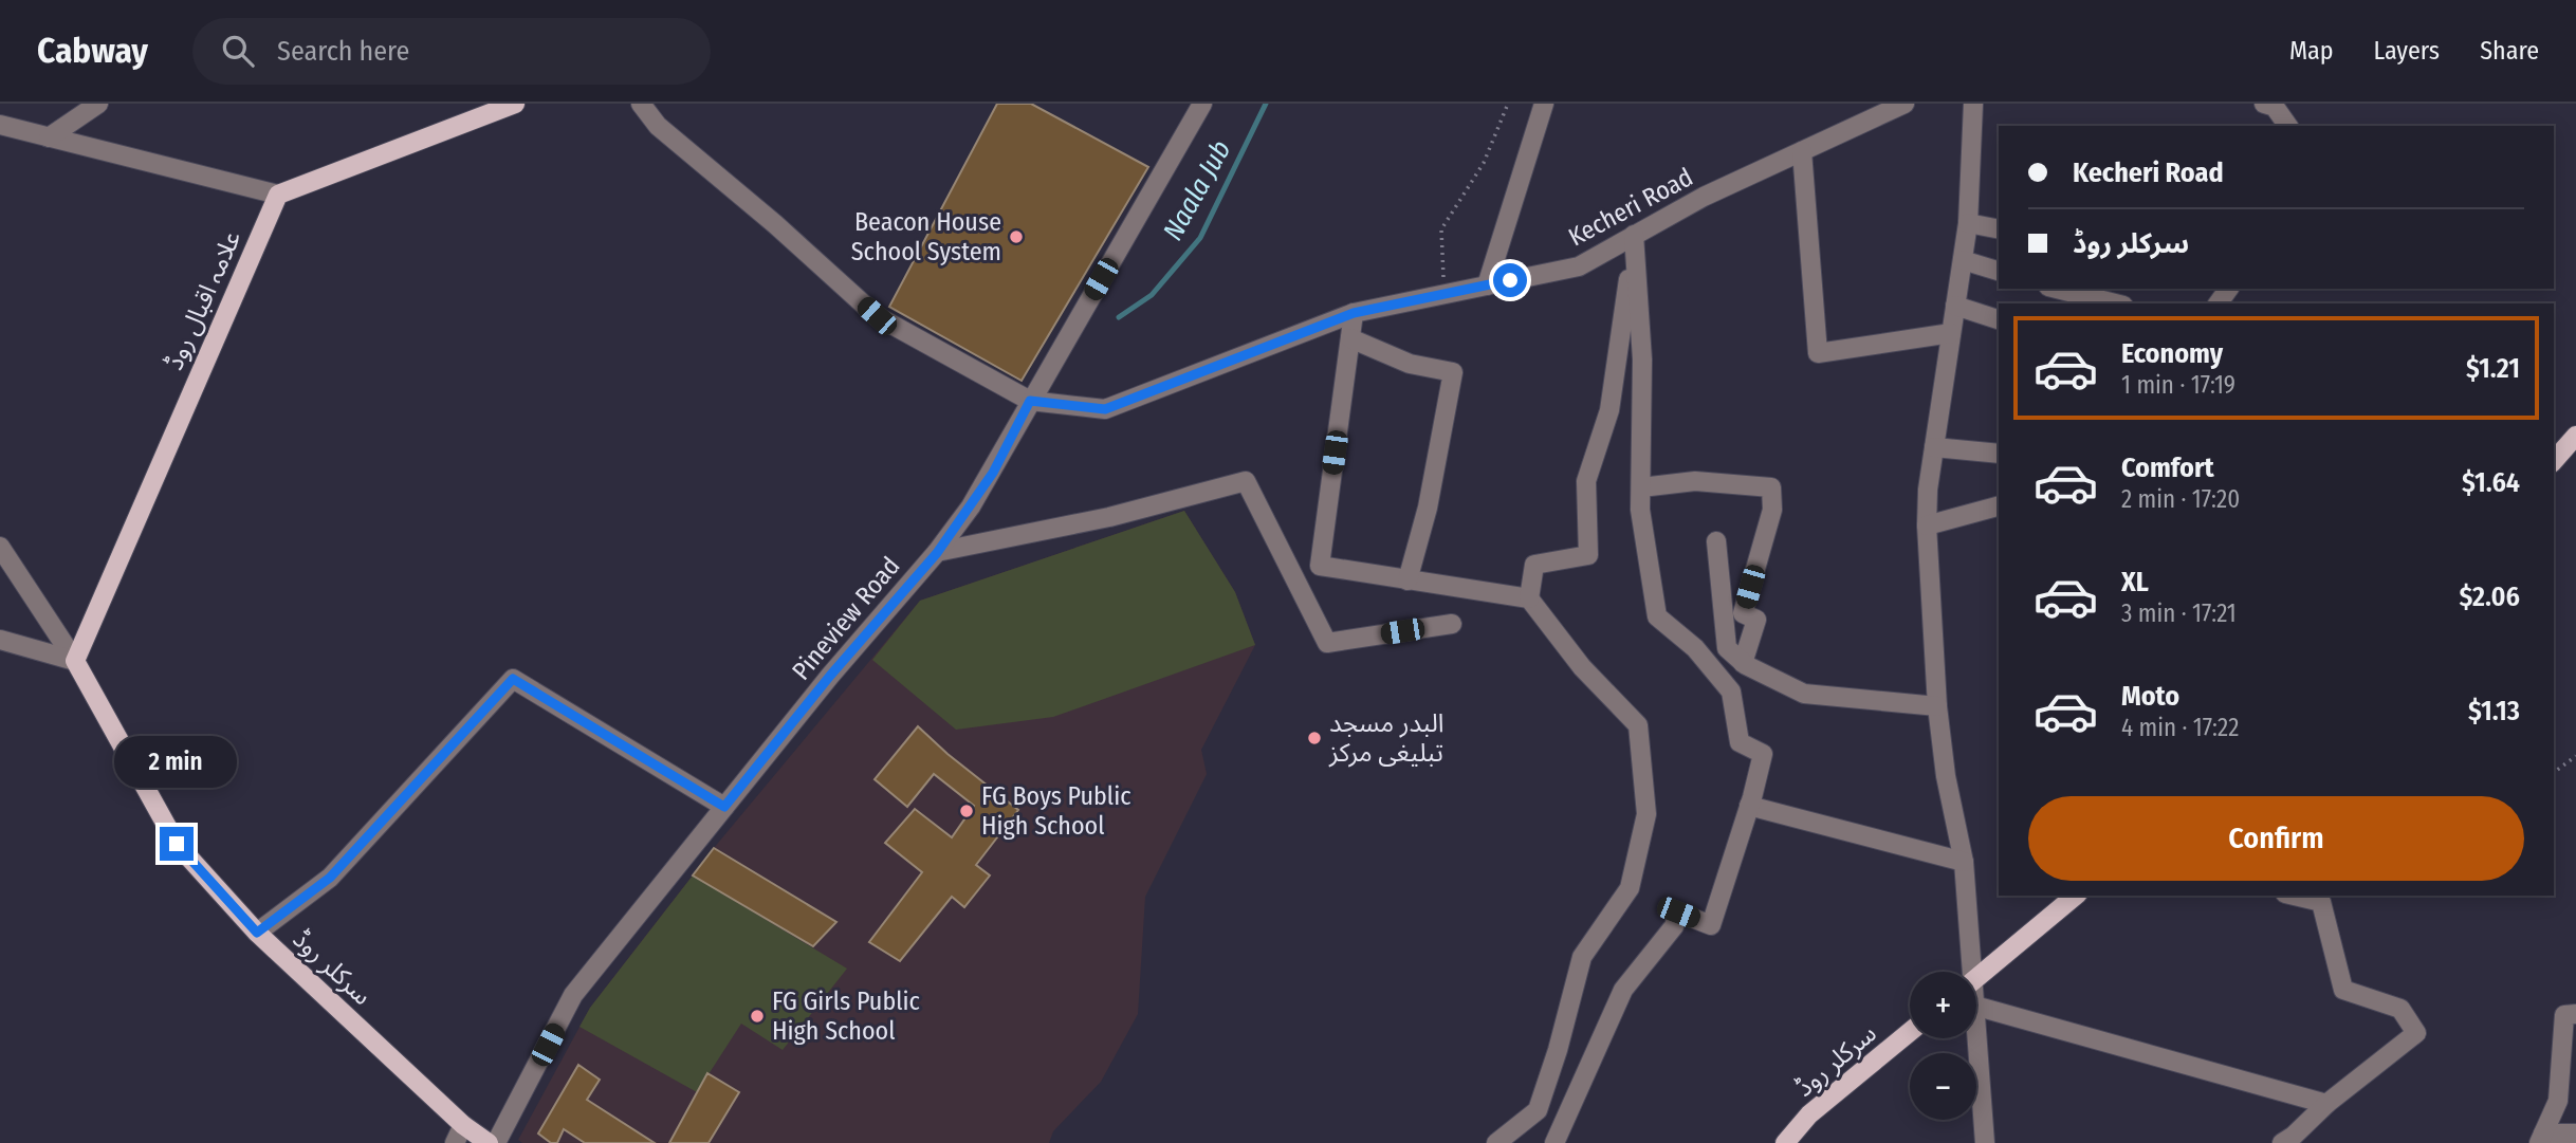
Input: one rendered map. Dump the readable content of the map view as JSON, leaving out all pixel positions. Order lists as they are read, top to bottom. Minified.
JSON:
{"streets":{"main road":["علامہ اقبال روڈ","سرکلر روڈ"],"street":["Kecheri Road","Pineview Road"]},"crossings":[["Kecheri Road","Pineview Road"],["علامہ اقبال روڈ","سرکلر روڈ"]],"water":["Naala Jub"],"places":["Beacon House School System","البدر مسجد تبلیغی مرکز","FG Boys Public High School","FG Girls Public High School"],"page":{"header":"Cabway","search":"Search here","nav":["Map","Layers","Share"],"banner":["Kecheri Road","سرکلر روڈ"],"list":[{"name":"Economy","note":"1 min · 17:19","value":"$1.21"},{"name":"Comfort","note":"2 min · 17:20","value":"$1.64"},{"name":"XL","note":"3 min · 17:21","value":"$2.06"},{"name":"Moto","note":"4 min · 17:22","value":"$1.13"}],"bubble":"2 min","buttons":"Confirm","map_buttons":["+","−"]}}
